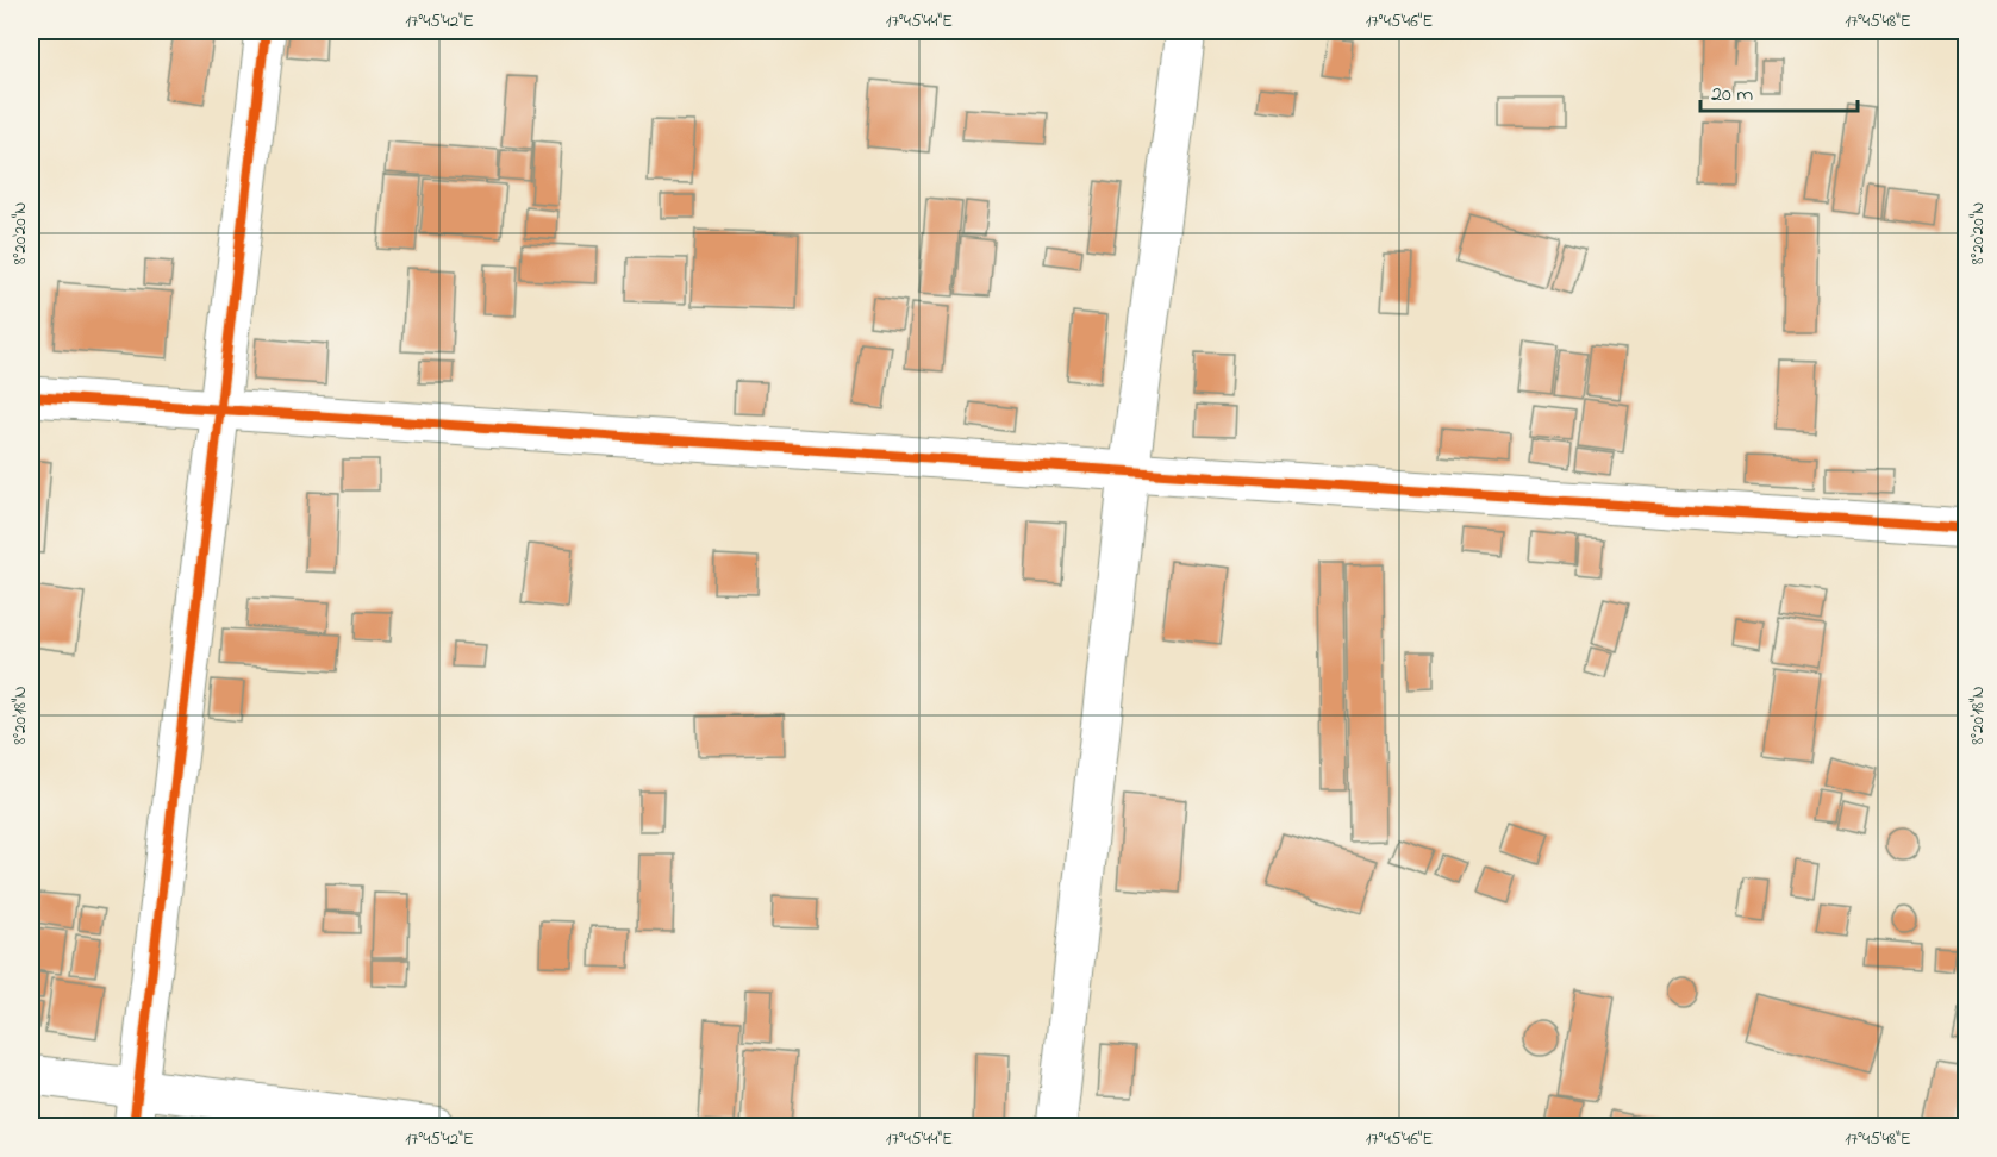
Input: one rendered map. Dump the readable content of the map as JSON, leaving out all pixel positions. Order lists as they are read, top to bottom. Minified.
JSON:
{"scale_bar":"20 m","coordinates":["17°45'42\"E","17°45'44\"E","17°45'46\"E","17°45'48\"E","8°20'20\"N","8°20'18\"N"]}
